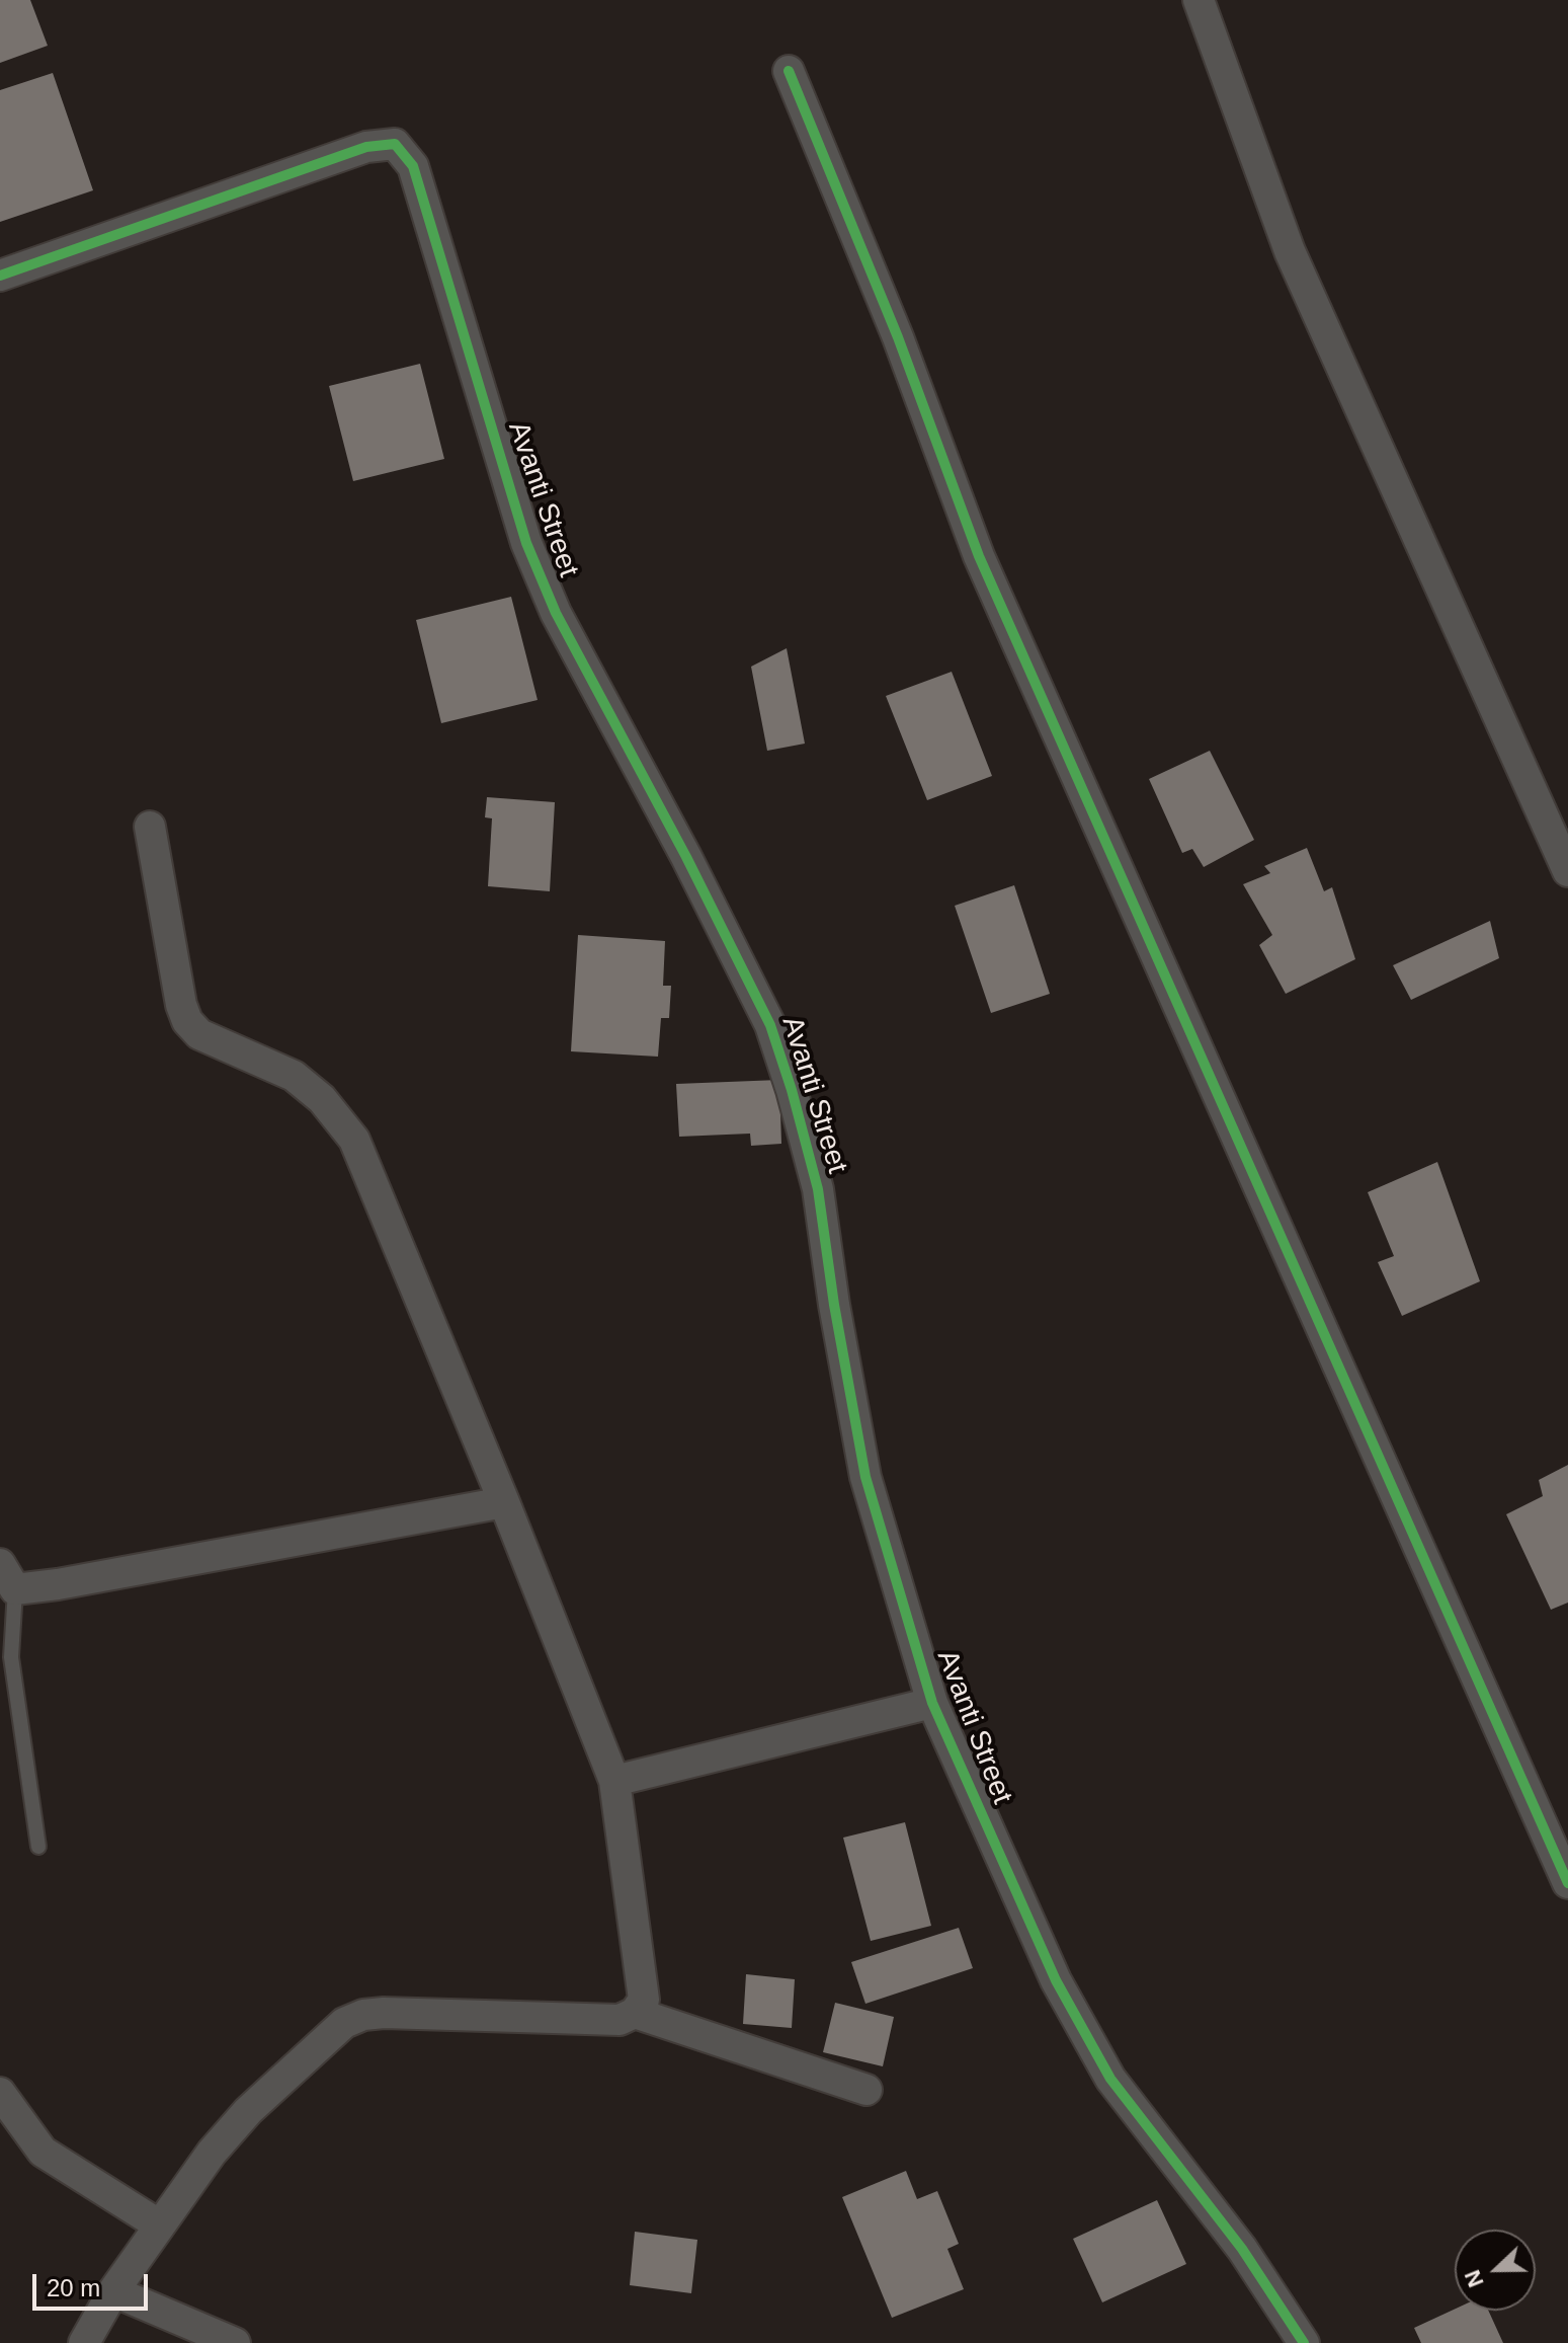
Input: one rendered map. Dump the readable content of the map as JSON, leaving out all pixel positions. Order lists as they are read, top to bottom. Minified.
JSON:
{"streets":{"street":["Avanti Street"]},"scale_bar":"20 m","north":"left"}
